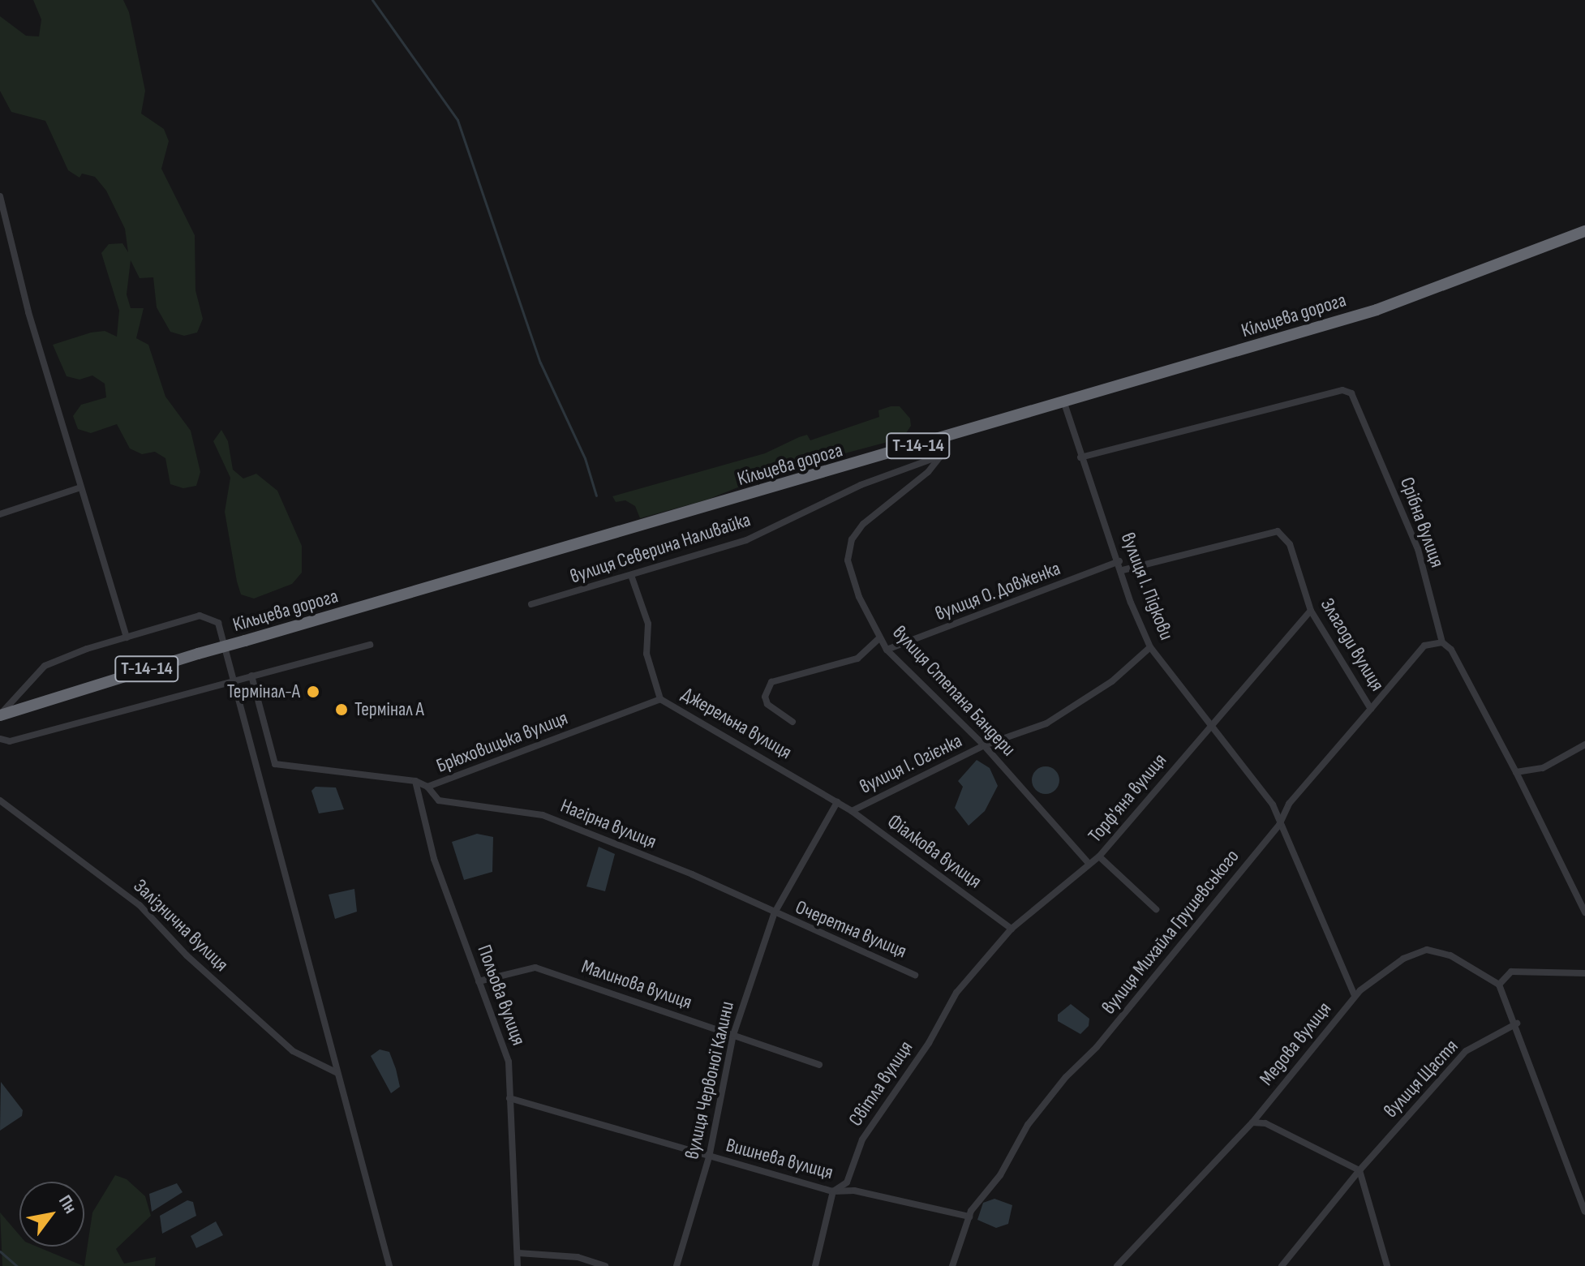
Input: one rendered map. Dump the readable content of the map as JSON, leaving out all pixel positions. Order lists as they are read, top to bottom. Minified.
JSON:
{"streets":{"highway":["Кільцева дорога","Т-14-14"],"street":["Срібна вулиця","вулиця Северина Наливайка","вулиця І. Підкови","вулиця О. Довженка","Злагоди вулиця","вулиця Степана Бандери","Джерельна вулиця","Брюховицька вулиця","вулиця І. Огієнка","Торф'яна вулиця","Нагірна вулиця","Фіалкова вулиця","Залізнична вулиця","Очеретна вулиця","вулиця Михайла Грушевського","Малинова вулиця","Польова вулиця","Медова вулиця","вулиця Щастя","вулиця Червоної Калини","Світла вулиця","Вишнева вулиця"]},"crossings":[["Кільцева дорога","вулиця І. Підкови"],["Срібна вулиця","вулиця І. Підкови"],["Срібна вулиця","вулиця Михайла Грушевського"],["вулиця Северина Наливайка","вулиця Степана Бандери"],["вулиця Северина Наливайка","Джерельна вулиця"],["вулиця І. Підкови","вулиця О. Довженка"],["вулиця І. Підкови","Злагоди вулиця"],["вулиця І. Підкови","вулиця І. Огієнка"],["вулиця І. Підкови","Торф'яна вулиця"],["вулиця І. Підкови","вулиця Михайла Грушевського"],["вулиця І. Підкови","Медова вулиця"],["вулиця О. Довженка","вулиця Степана Бандери"],["Злагоди вулиця","Торф'яна вулиця"],["Злагоди вулиця","вулиця Михайла Грушевського"],["вулиця Степана Бандери","вулиця І. Огієнка"],["вулиця Степана Бандери","Торф'яна вулиця"],["Джерельна вулиця","Брюховицька вулиця"],["Джерельна вулиця","Фіалкова вулиця"],["Джерельна вулиця","вулиця Червоної Калини"],["Брюховицька вулиця","Нагірна вулиця"],["Брюховицька вулиця","Польова вулиця"],["вулиця І. Огієнка","Фіалкова вулиця"],["Торф'яна вулиця","Фіалкова вулиця"],["Торф'яна вулиця","Світла вулиця"],["Нагірна вулиця","Очеретна вулиця"],["Нагірна вулиця","вулиця Червоної Калини"],["Фіалкова вулиця","вулиця Червоної Калини"],["Очеретна вулиця","вулиця Червоної Калини"],["вулиця Михайла Грушевського","Вишнева вулиця"],["Малинова вулиця","Польова вулиця"],["Малинова вулиця","вулиця Червоної Калини"],["Польова вулиця","Вишнева вулиця"],["вулиця Червоної Калини","Вишнева вулиця"],["Світла вулиця","Вишнева вулиця"]],"places":["Термінал-А","Термінал А"],"north":"top right"}
